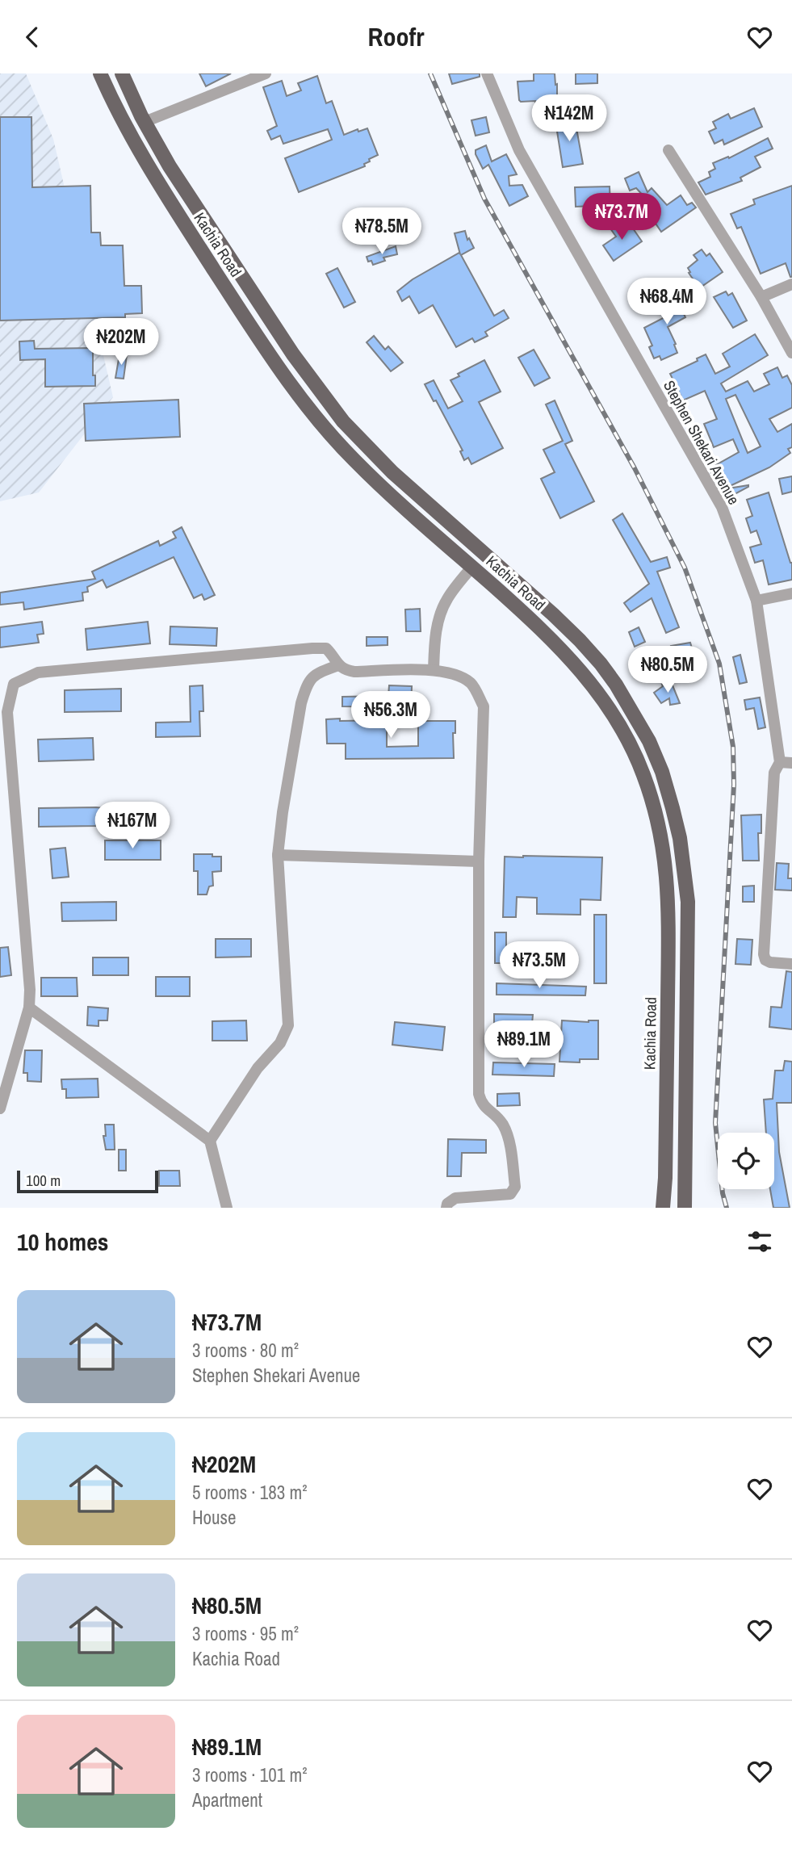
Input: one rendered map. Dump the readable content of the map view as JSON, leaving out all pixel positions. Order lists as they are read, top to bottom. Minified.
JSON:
{"streets":{"main road":["Kachia Road"],"street":["Stephen Shekari Avenue"]},"scale_bar":"100 m","page":{"header":"Roofr","price":["₦142M","₦73.7M","₦78.5M","₦68.4M","₦202M","₦80.5M","₦56.3M","₦167M","₦73.5M","₦89.1M"],"scale":"100 m","heading":"10 homes","list":[{"name":"₦73.7M","note":"3 rooms · 80 m² · Stephen Shekari Avenue"},{"name":"₦202M","note":"5 rooms · 183 m² · House"},{"name":"₦80.5M","note":"3 rooms · 95 m² · Kachia Road"},{"name":"₦89.1M","note":"3 rooms · 101 m² · Apartment"}]}}
